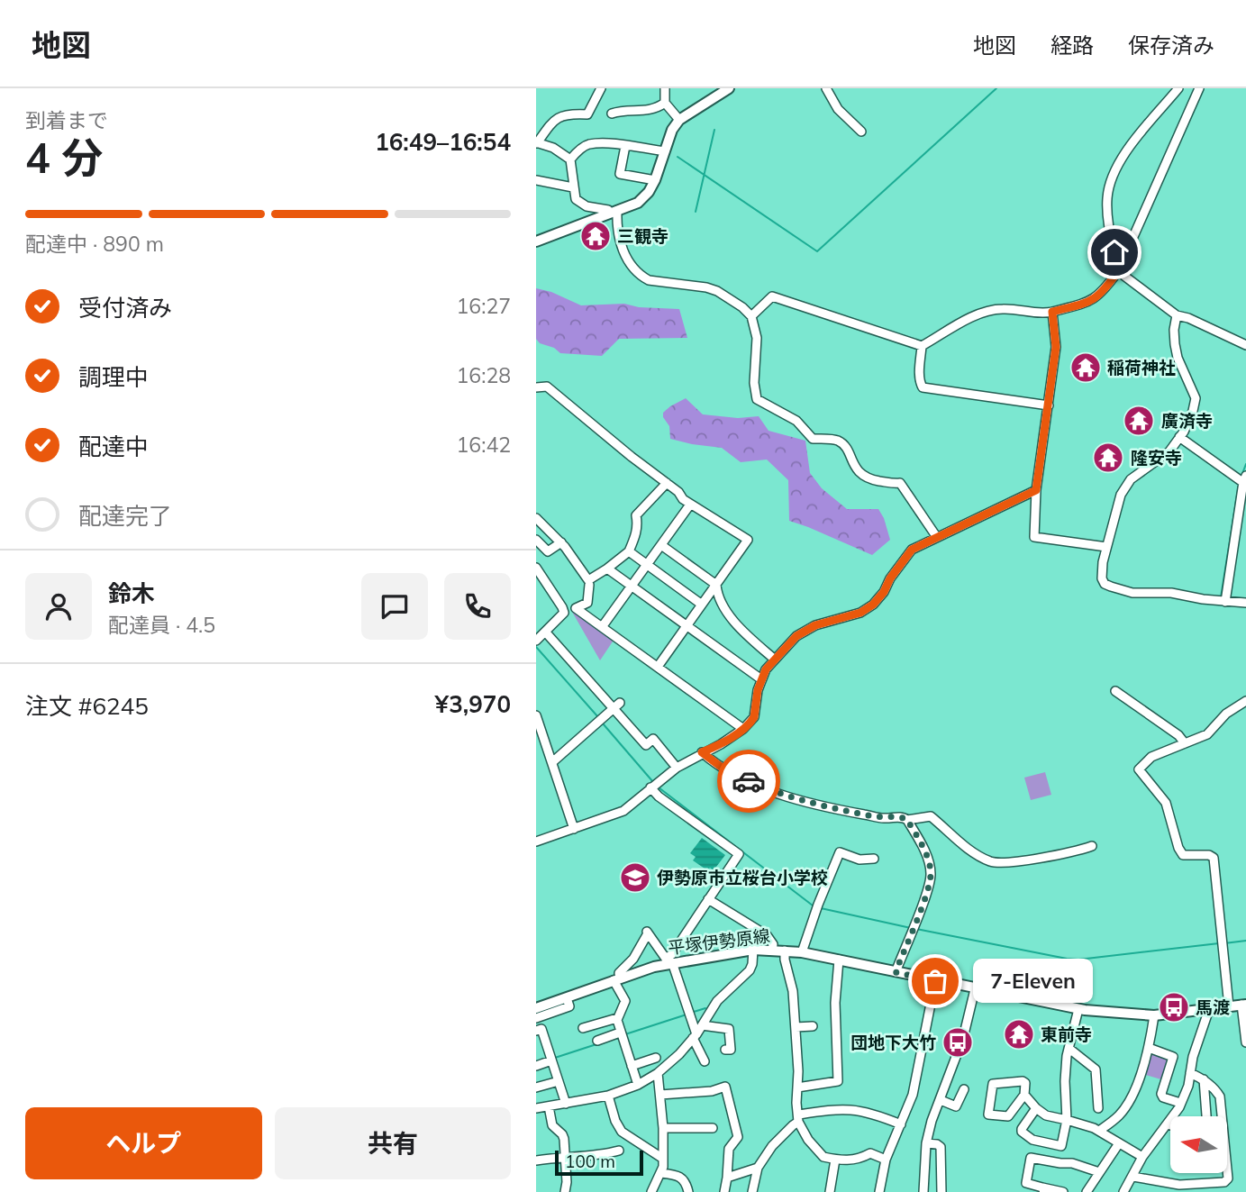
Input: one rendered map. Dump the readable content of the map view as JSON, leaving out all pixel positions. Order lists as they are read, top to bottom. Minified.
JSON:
{"streets":{"main road":["平塚伊勢原線"]},"places":{"temple":["三観寺","稲荷神社","廣済寺","隆安寺","東前寺"],"school or university":["伊勢原市立桜台小学校"],"other":["7-Eleven"],"bus stop":["馬渡","団地下大竹"]},"scale_bar":"100 m","north":"left","page":{"header":"地図","nav":["地図","経路","保存済み"],"heading":["4 分","到着まで","16:49–16:54"],"panel":["鈴木","配達員 · 4.5","注文 #6245","¥3,970"],"bar":"配達中 · 890 m","list":[["受付済み","16:27"],["調理中","16:28"],["配達中","16:42"],"配達完了"],"bubble":"7-Eleven","buttons":["ヘルプ","共有"],"scale":"100 m"}}
